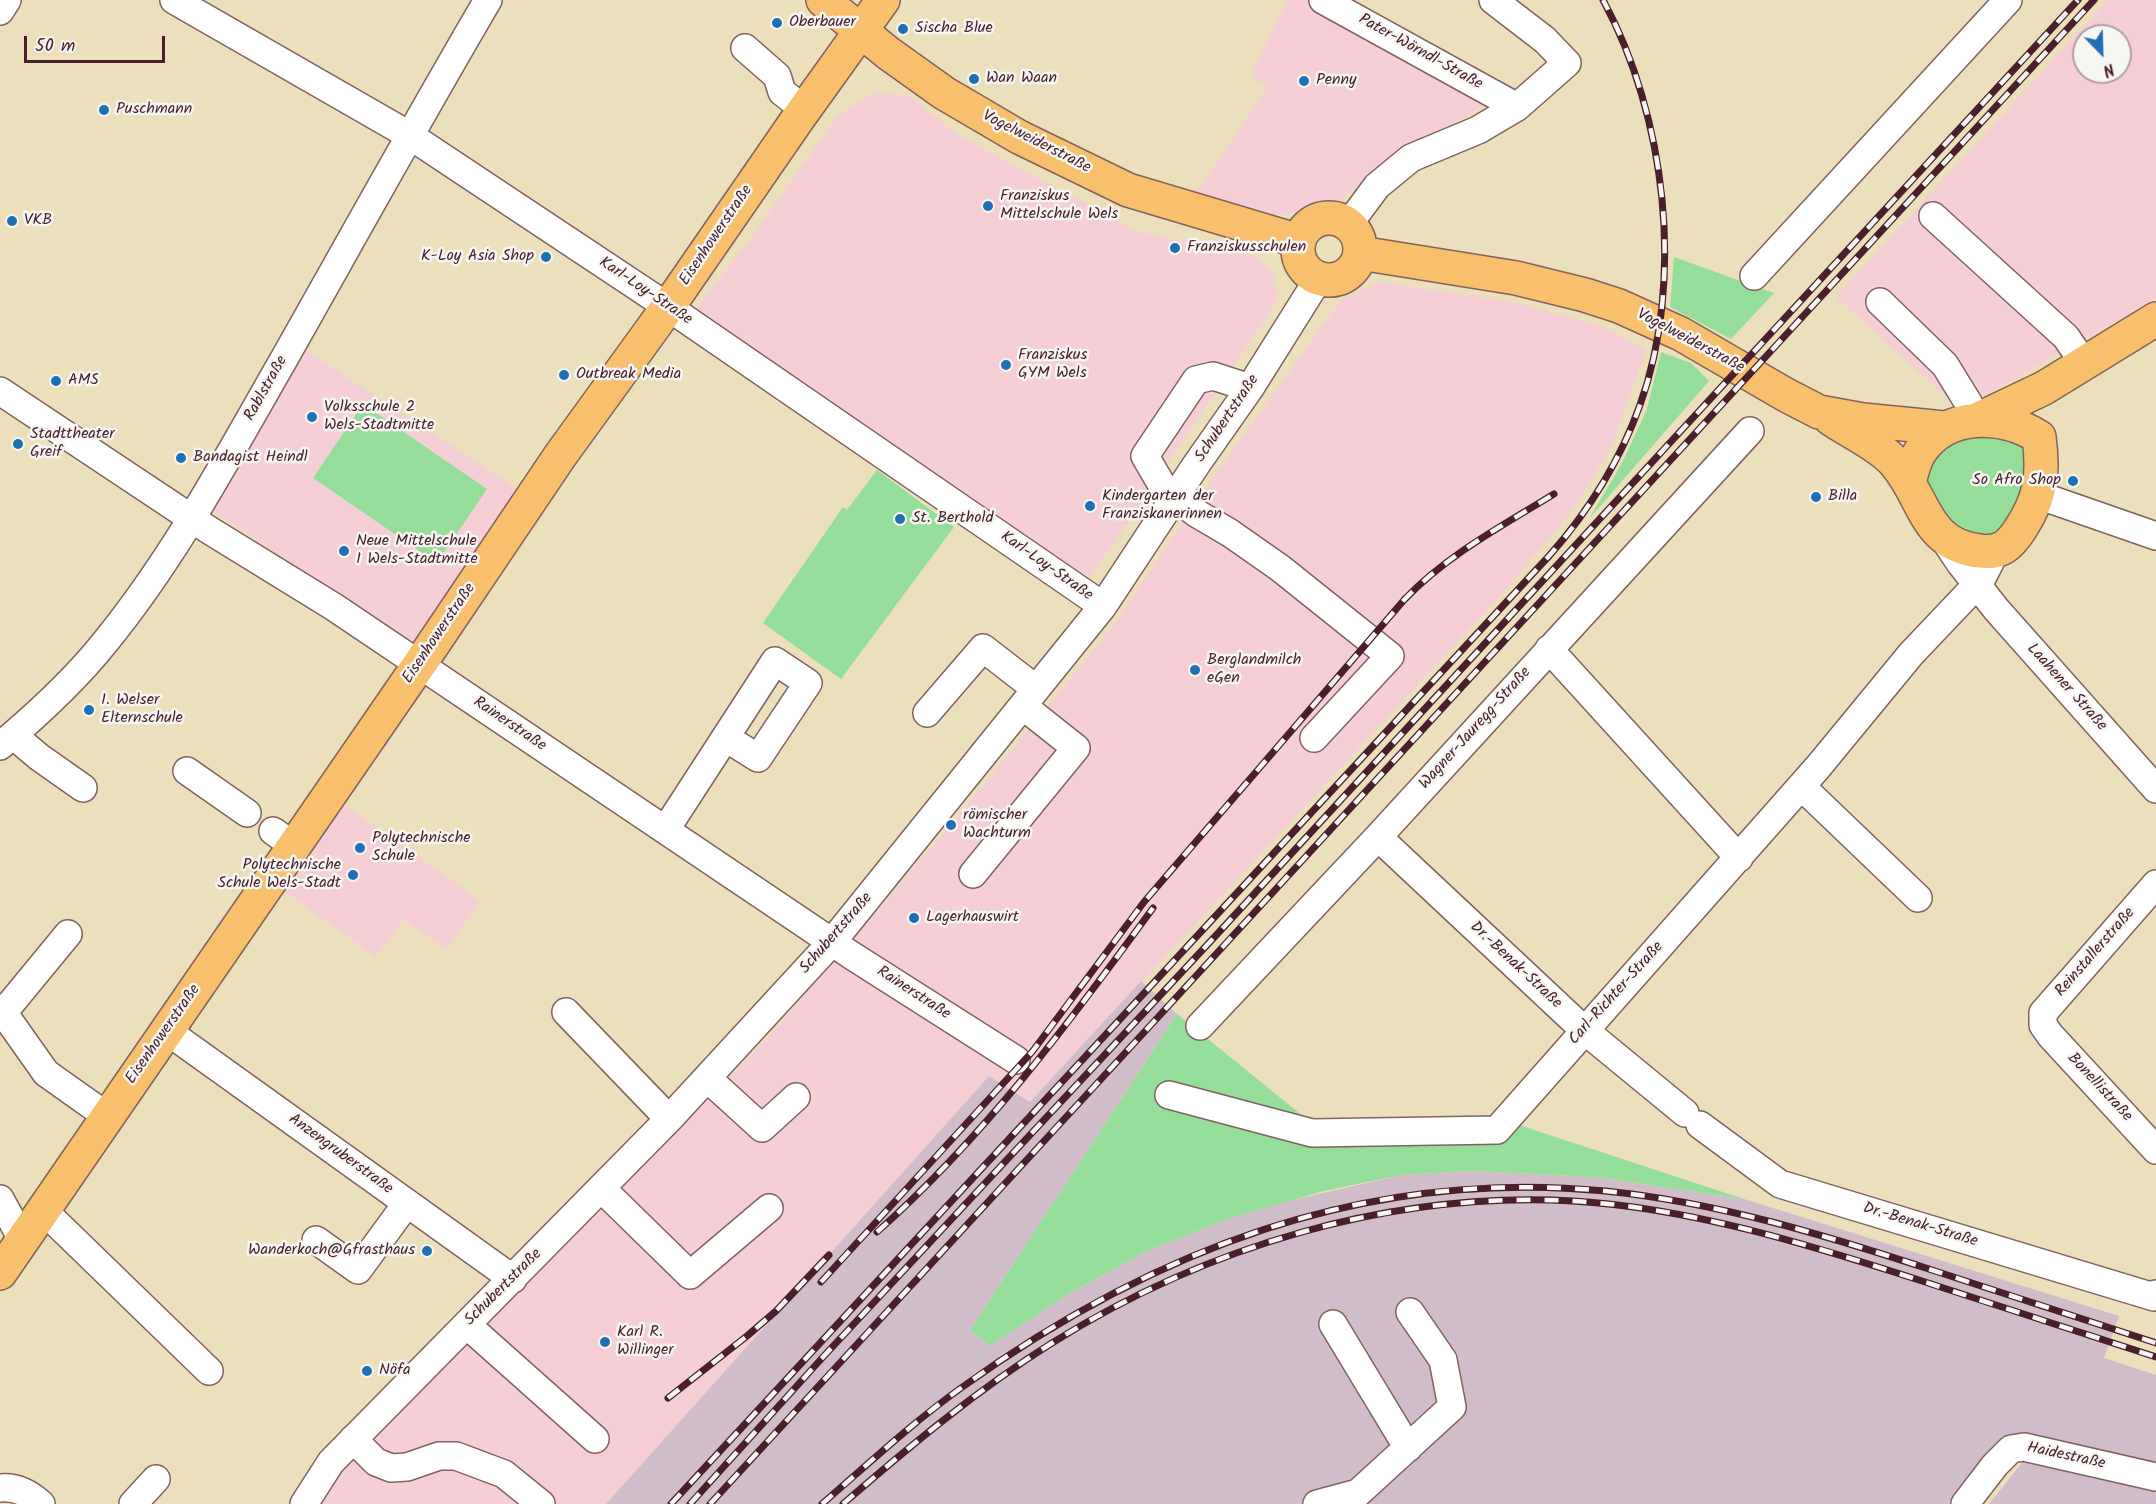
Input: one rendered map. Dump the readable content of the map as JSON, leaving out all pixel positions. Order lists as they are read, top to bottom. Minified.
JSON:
{"streets":{"main road":["Vogelweiderstraße","Eisenhowerstraße"],"street":["Pater-Wörndl-Straße","Karl-Loy-Straße","Rablstraße","Schubertstraße","Laahener Straße","Rainerstraße","Wagner-Jauregg-Straße","Reinstallerstraße","Dr.-Benak-Straße","Carl-Richter-Straße","Bonellistraße","Anzengruberstraße","Haidestraße"]},"crossings":[["Vogelweiderstraße","Eisenhowerstraße"],["Vogelweiderstraße","Schubertstraße"],["Vogelweiderstraße","Laahener Straße"],["Eisenhowerstraße","Karl-Loy-Straße"],["Eisenhowerstraße","Rainerstraße"],["Eisenhowerstraße","Anzengruberstraße"],["Karl-Loy-Straße","Rablstraße"],["Karl-Loy-Straße","Schubertstraße"],["Rablstraße","Rainerstraße"],["Schubertstraße","Rainerstraße"],["Schubertstraße","Anzengruberstraße"],["Laahener Straße","Carl-Richter-Straße"],["Wagner-Jauregg-Straße","Dr.-Benak-Straße"],["Reinstallerstraße","Bonellistraße"],["Dr.-Benak-Straße","Carl-Richter-Straße"]],"places":["Oberbauer","Sischa Blue","Wan Waan","Penny","Puschmann","Franziskus Mittelschule Wels","VKB","Franziskusschulen","K-Loy Asia Shop","Franziskus GYM Wels","Outbreak Media","AMS","Volksschule 2 Wels-Stadtmitte","Stadttheater Greif","Bandagist Heindl","So Afro Shop","Billa","Kindergarten der Franziskanerinnen","St. Berthold","Neue Mittelschule 1 Wels-Stadtmitte","Berglandmilch eGen","1. Welser Elternschule","römischer Wachturm","Polytechnische Schule","Polytechnische Schule Wels-Stadt","Lagerhauswirt","Wanderkoch@Gfrasthaus","Karl R. Willinger","Nöfa"],"scale_bar":"50 m","north":"bottom right"}
